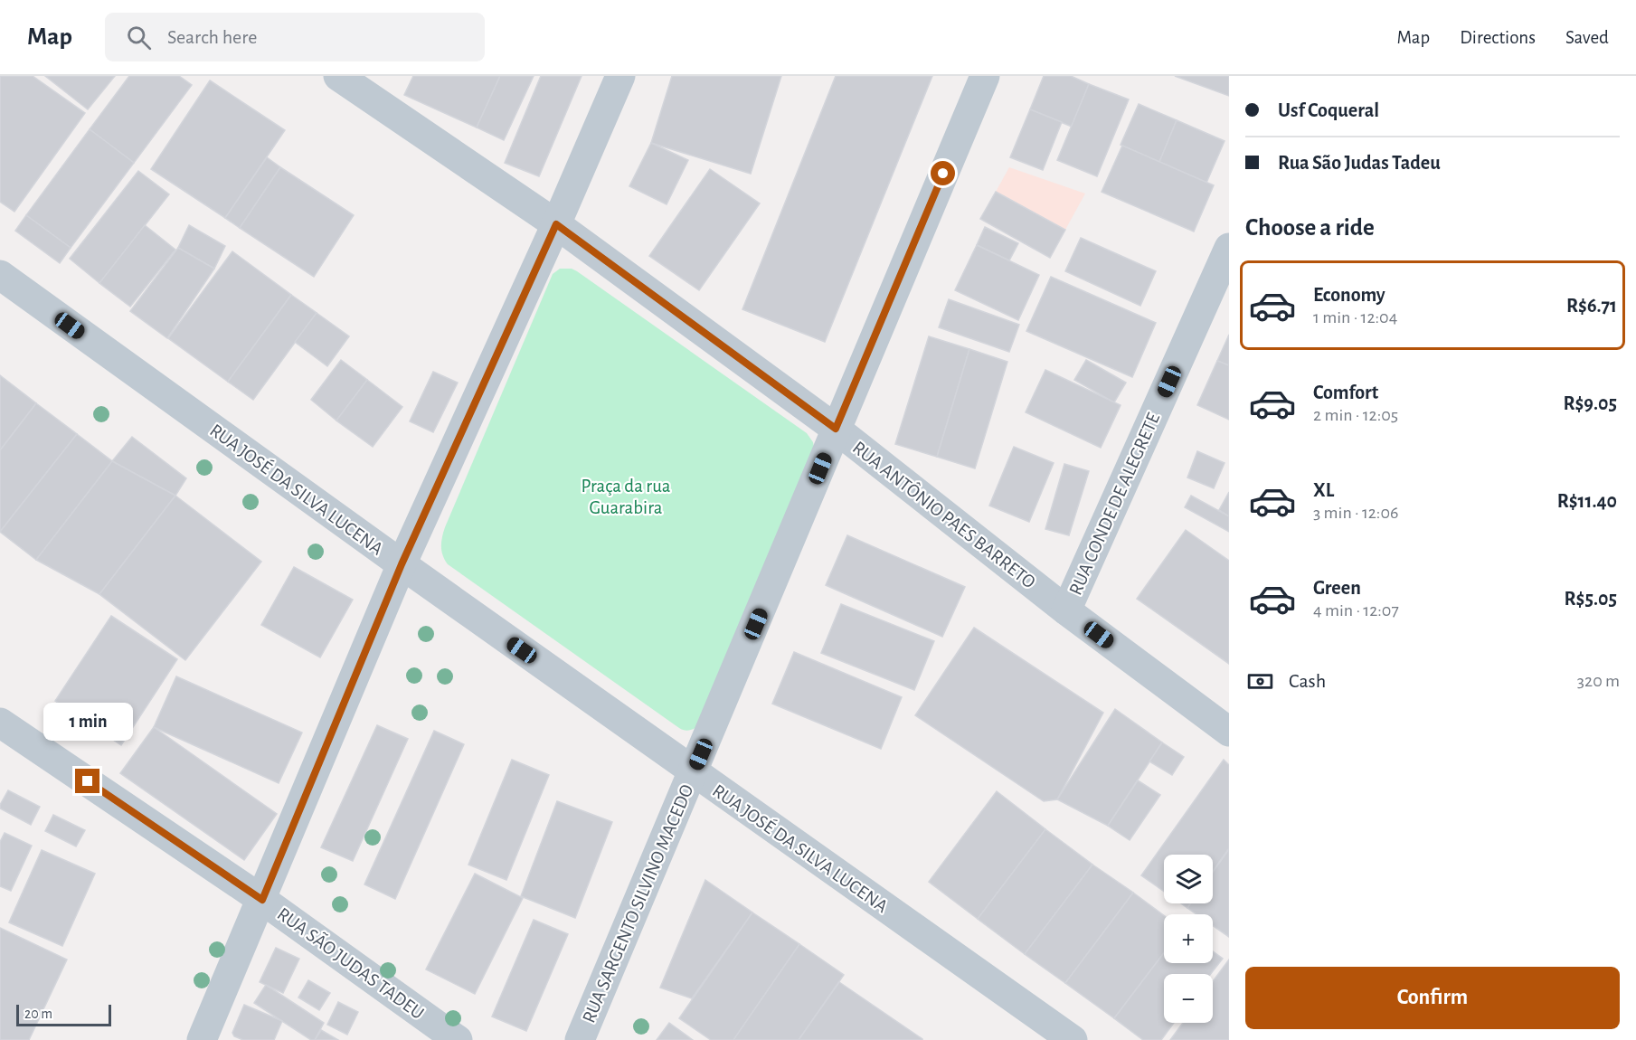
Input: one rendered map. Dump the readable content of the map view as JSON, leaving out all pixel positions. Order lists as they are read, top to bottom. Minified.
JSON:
{"streets":{"street":["RUA JOSÉ DA SILVA LUCENA","RUA CONDE DE ALEGRETE","RUA ANTÔNIO PAES BARRETO","RUA SARGENTO SILVINO MACEDO","RUA SÃO JUDAS TADEU"]},"crossings":[["RUA JOSÉ DA SILVA LUCENA","RUA SARGENTO SILVINO MACEDO"],["RUA CONDE DE ALEGRETE","RUA ANTÔNIO PAES BARRETO"],["RUA ANTÔNIO PAES BARRETO","RUA SARGENTO SILVINO MACEDO"]],"parks":["Praça da rua Guarabira"],"scale_bar":"20 m","page":{"header":"Map","search":"Search here","nav":["Map","Directions","Saved"],"banner":["Usf Coqueral","Rua São Judas Tadeu"],"heading":"Choose a ride","list":[{"name":"Economy","note":"1 min · 12:04","value":"R$6.71"},{"name":"Comfort","note":"2 min · 12:05","value":"R$9.05"},{"name":"XL","note":"3 min · 12:06","value":"R$11.40"},{"name":"Green","note":"4 min · 12:07","value":"R$5.05"}],"pay":["Cash","320 m"],"bubble":"1 min","map_buttons":["+","−"],"buttons":"Confirm","scale":"20 m"}}
